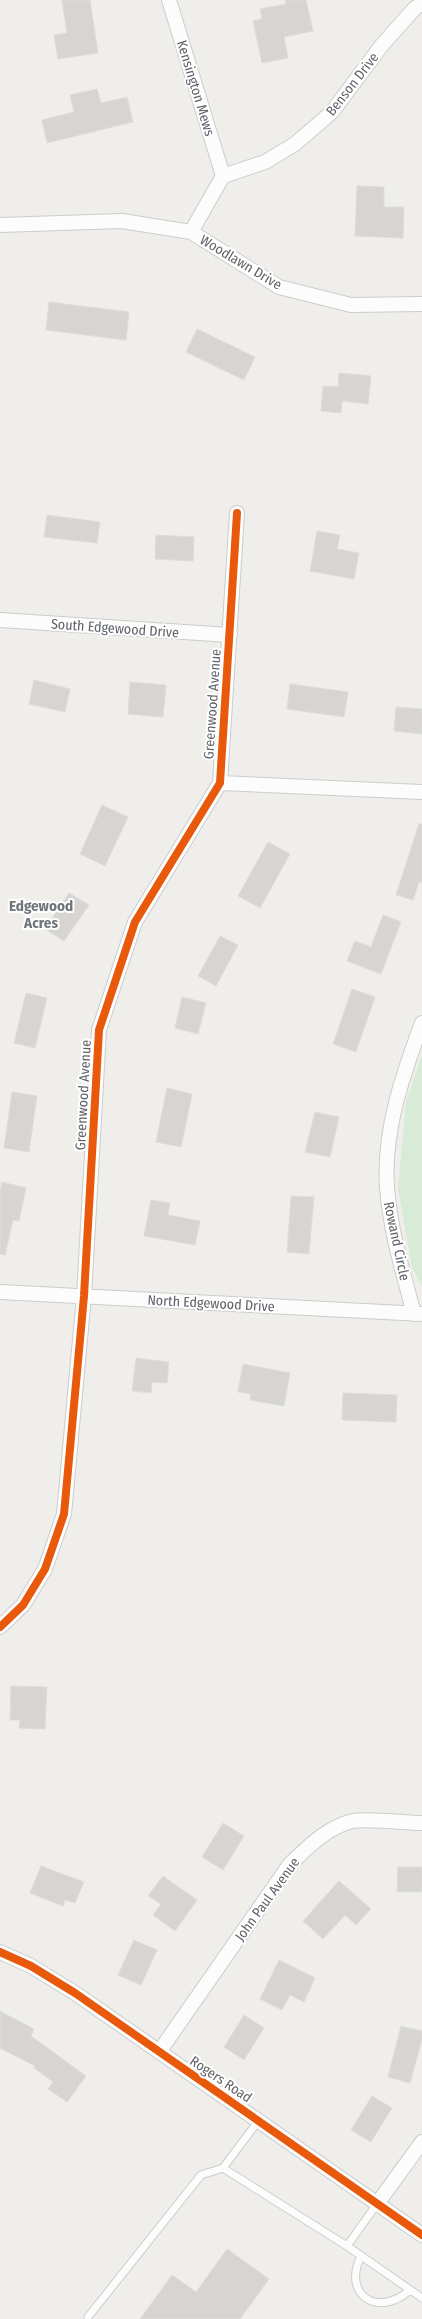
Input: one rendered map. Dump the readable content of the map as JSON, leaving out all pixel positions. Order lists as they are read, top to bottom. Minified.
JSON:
{"streets":{"street":["Benson Drive","Kensington Mews","Woodlawn Drive","South Edgewood Drive","Greenwood Avenue","Rowand Circle","North Edgewood Drive","John Paul Avenue","Rogers Road"]},"crossings":[["Benson Drive","Kensington Mews"],["South Edgewood Drive","Greenwood Avenue"],["Greenwood Avenue","North Edgewood Drive"],["Rowand Circle","North Edgewood Drive"],["John Paul Avenue","Rogers Road"]],"districts":["Edgewood Acres"]}
